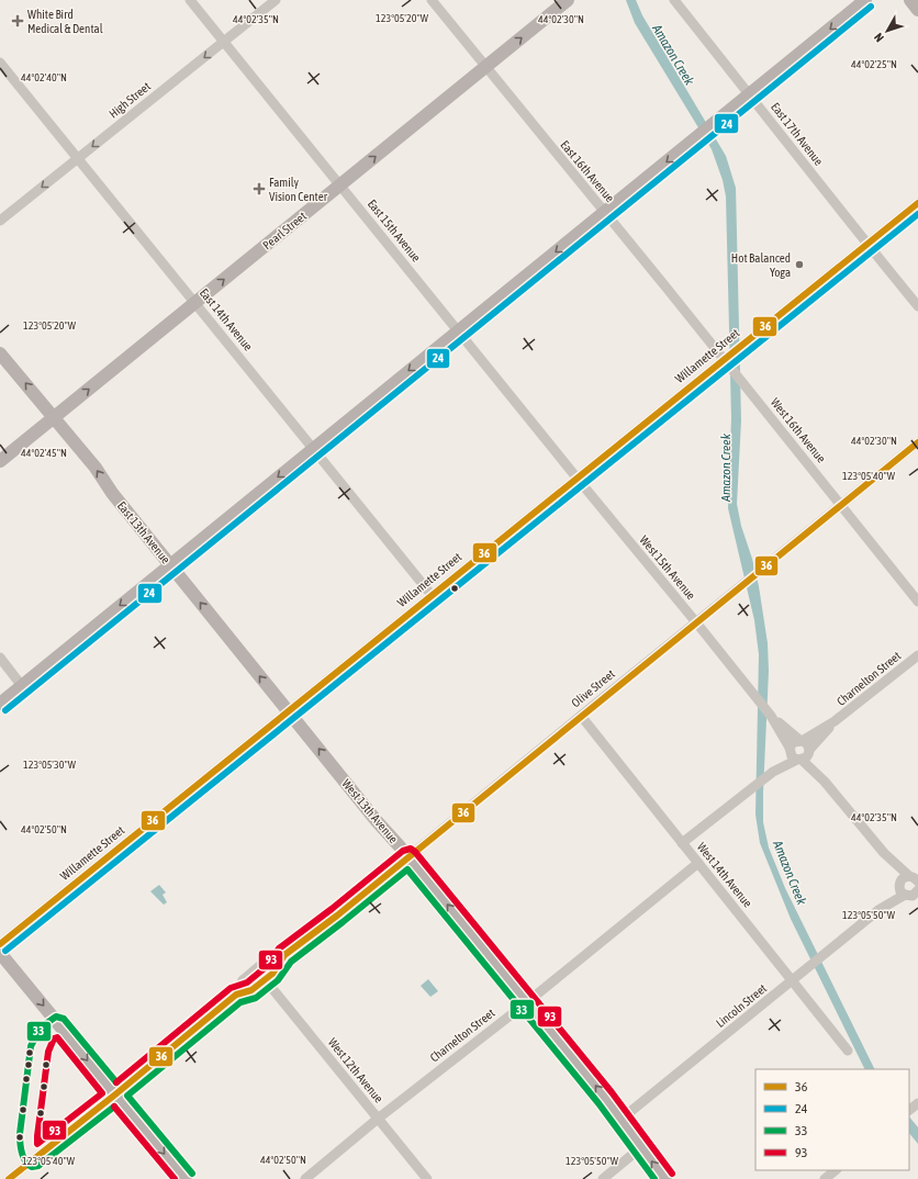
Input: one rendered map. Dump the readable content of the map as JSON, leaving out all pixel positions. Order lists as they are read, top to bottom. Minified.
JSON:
{"streets":{"main road":["Pearl Street","East 13th Avenue","West 13th Avenue"],"street":["High Street","East 17th Avenue","East 16th Avenue","East 15th Avenue","East 14th Avenue","Willamette Street","West 16th Avenue","West 15th Avenue","Charnelton Street","Olive Street","West 14th Avenue","Lincoln Street","West 12th Avenue"]},"crossings":[["High Street","East 15th Avenue"],["High Street","East 14th Avenue"],["East 17th Avenue","Willamette Street"],["East 16th Avenue","Pearl Street"],["East 16th Avenue","Willamette Street"],["East 16th Avenue","West 16th Avenue"],["Pearl Street","East 15th Avenue"],["Pearl Street","East 14th Avenue"],["Pearl Street","East 13th Avenue"],["East 15th Avenue","Willamette Street"],["East 15th Avenue","West 15th Avenue"],["East 14th Avenue","Willamette Street"],["Willamette Street","West 16th Avenue"],["Willamette Street","East 13th Avenue"],["Willamette Street","West 15th Avenue"],["Willamette Street","West 13th Avenue"],["West 16th Avenue","Olive Street"],["East 13th Avenue","West 13th Avenue"],["West 15th Avenue","Charnelton Street"],["West 15th Avenue","Olive Street"],["Charnelton Street","West 13th Avenue"],["Charnelton Street","West 14th Avenue"],["Charnelton Street","West 12th Avenue"],["Olive Street","West 13th Avenue"],["Olive Street","West 14th Avenue"],["Olive Street","West 12th Avenue"],["West 13th Avenue","Lincoln Street"],["West 14th Avenue","Lincoln Street"]],"one_way":["High Street","Pearl Street","East 13th Avenue","West 13th Avenue"],"water":["Amazon Creek"],"places":{"health":["White Bird Medical & Dental","Family Vision Center"],"other":["Hot Balanced Yoga"]},"lines":["transit line 24","transit line 36","transit line 93","transit line 33"],"legend":["36","24","33","93"],"north":"bottom left","coordinates":["123°05'20\"W","44°02'30\"N","44°02'35\"N","44°02'25\"N","44°02'40\"N","44°02'45\"N","123°05'40\"W","123°05'30\"W","44°02'50\"N","123°05'50\"W"]}
